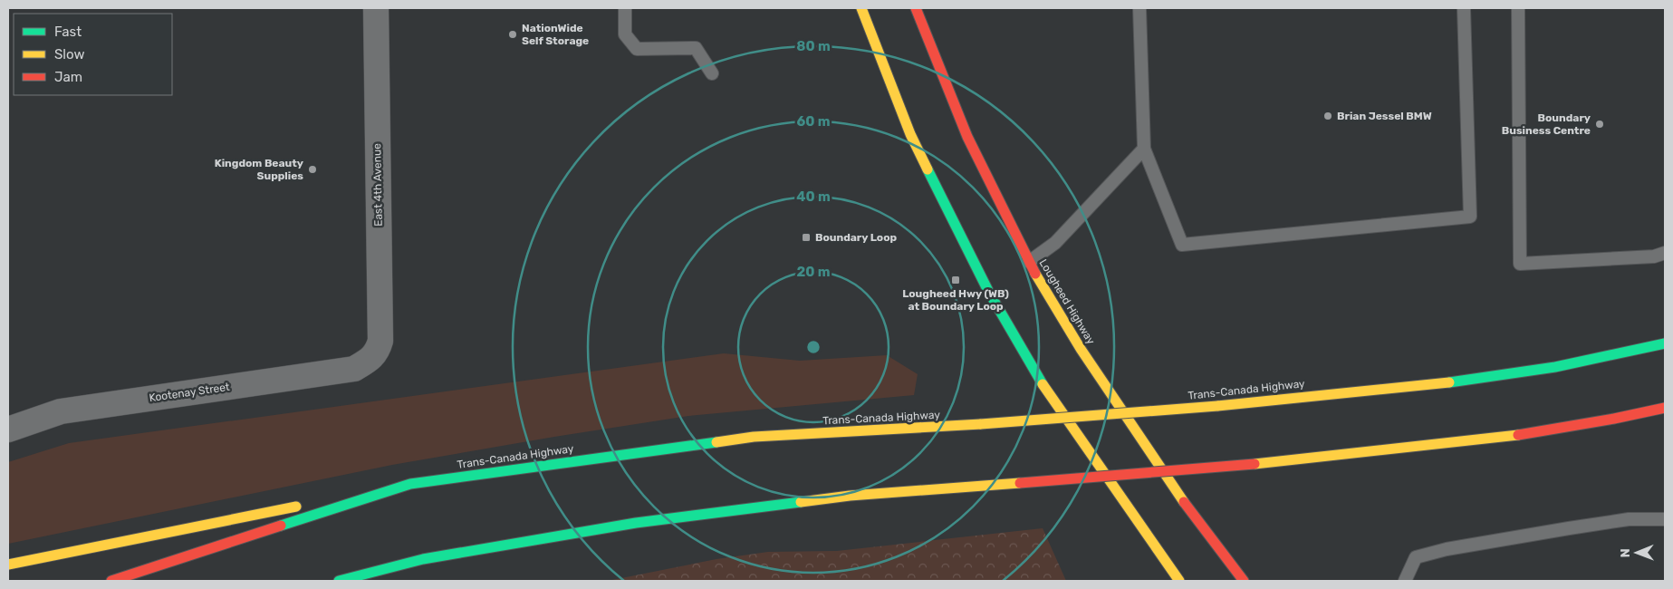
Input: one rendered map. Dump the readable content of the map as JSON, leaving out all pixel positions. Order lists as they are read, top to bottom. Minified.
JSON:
{"streets":{"main road":["Lougheed Highway","Trans-Canada Highway"],"street":["East 4th Avenue","Kootenay Street"]},"crossings":[["East 4th Avenue","Kootenay Street"]],"places":{"other":["NationWide Self Storage","Brian Jessel BMW","Boundary Business Centre","Kingdom Beauty Supplies"],"transit":["Boundary Loop","Lougheed Hwy (WB) at Boundary Loop"]},"legend":["Fast","Slow","Jam"],"north":"left","rings":["80 m","60 m","40 m","20 m"]}
